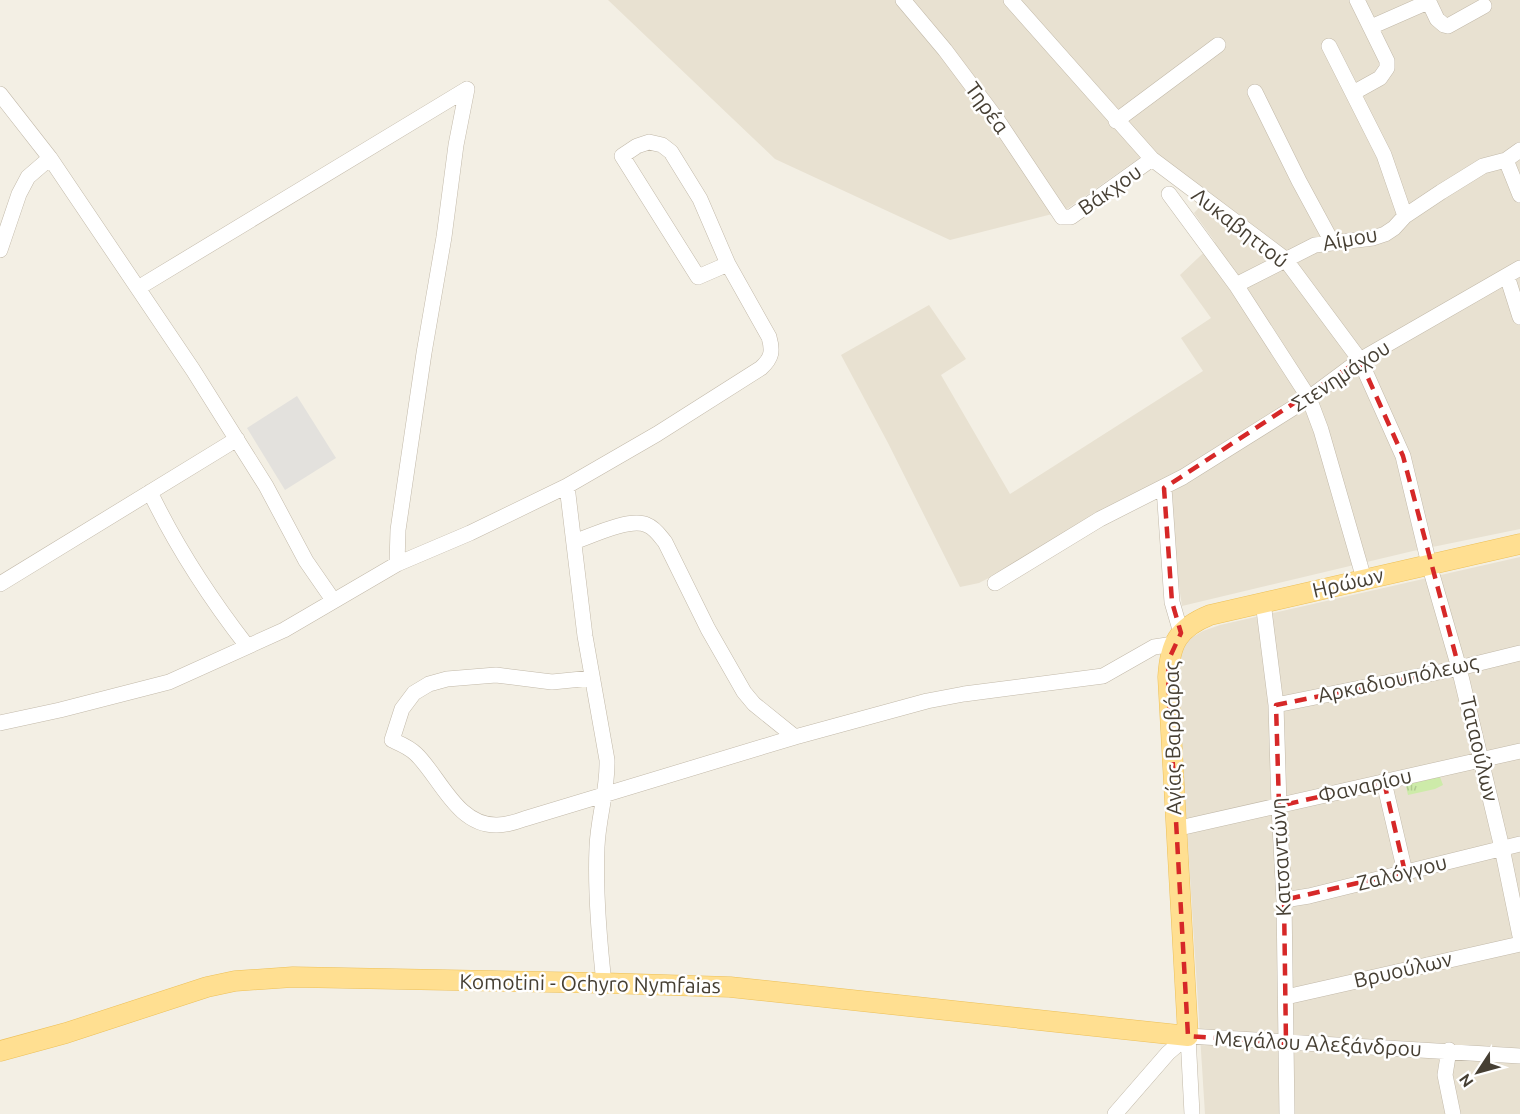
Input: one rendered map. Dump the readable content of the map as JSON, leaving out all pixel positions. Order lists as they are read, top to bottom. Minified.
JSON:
{"streets":{"main road":["Ηρώων","Αγίας Βαρβάρας","Komotini - Ochyro Nymfaias"],"street":["Τηρέα","Βάκχου","Λυκαβηττού","Αίμου","Στενημάχου","Αρκαδιουπόλεως","Ταταούλων","Φαναρίου","Κατσαντώνη","Ζαλόγγου","Βρυούλων","Μεγάλου Αλεξάνδρου"]},"crossings":[["Τηρέα","Βάκχου"],["Βάκχου","Λυκαβηττού"],["Λυκαβηττού","Αίμου"],["Λυκαβηττού","Στενημάχου"],["Λυκαβηττού","Ηρώων"],["Λυκαβηττού","Ταταούλων"],["Στενημάχου","Αγίας Βαρβάρας"],["Ηρώων","Αγίας Βαρβάρας"],["Ηρώων","Ταταούλων"],["Ηρώων","Κατσαντώνη"],["Αρκαδιουπόλεως","Ταταούλων"],["Αρκαδιουπόλεως","Κατσαντώνη"],["Αγίας Βαρβάρας","Φαναρίου"],["Αγίας Βαρβάρας","Komotini - Ochyro Nymfaias"],["Αγίας Βαρβάρας","Μεγάλου Αλεξάνδρου"],["Ταταούλων","Φαναρίου"],["Ταταούλων","Ζαλόγγου"],["Φαναρίου","Κατσαντώνη"],["Κατσαντώνη","Ζαλόγγου"],["Κατσαντώνη","Βρυούλων"],["Κατσαντώνη","Μεγάλου Αλεξάνδρου"],["Komotini - Ochyro Nymfaias","Μεγάλου Αλεξάνδρου"]],"north":"bottom left"}
